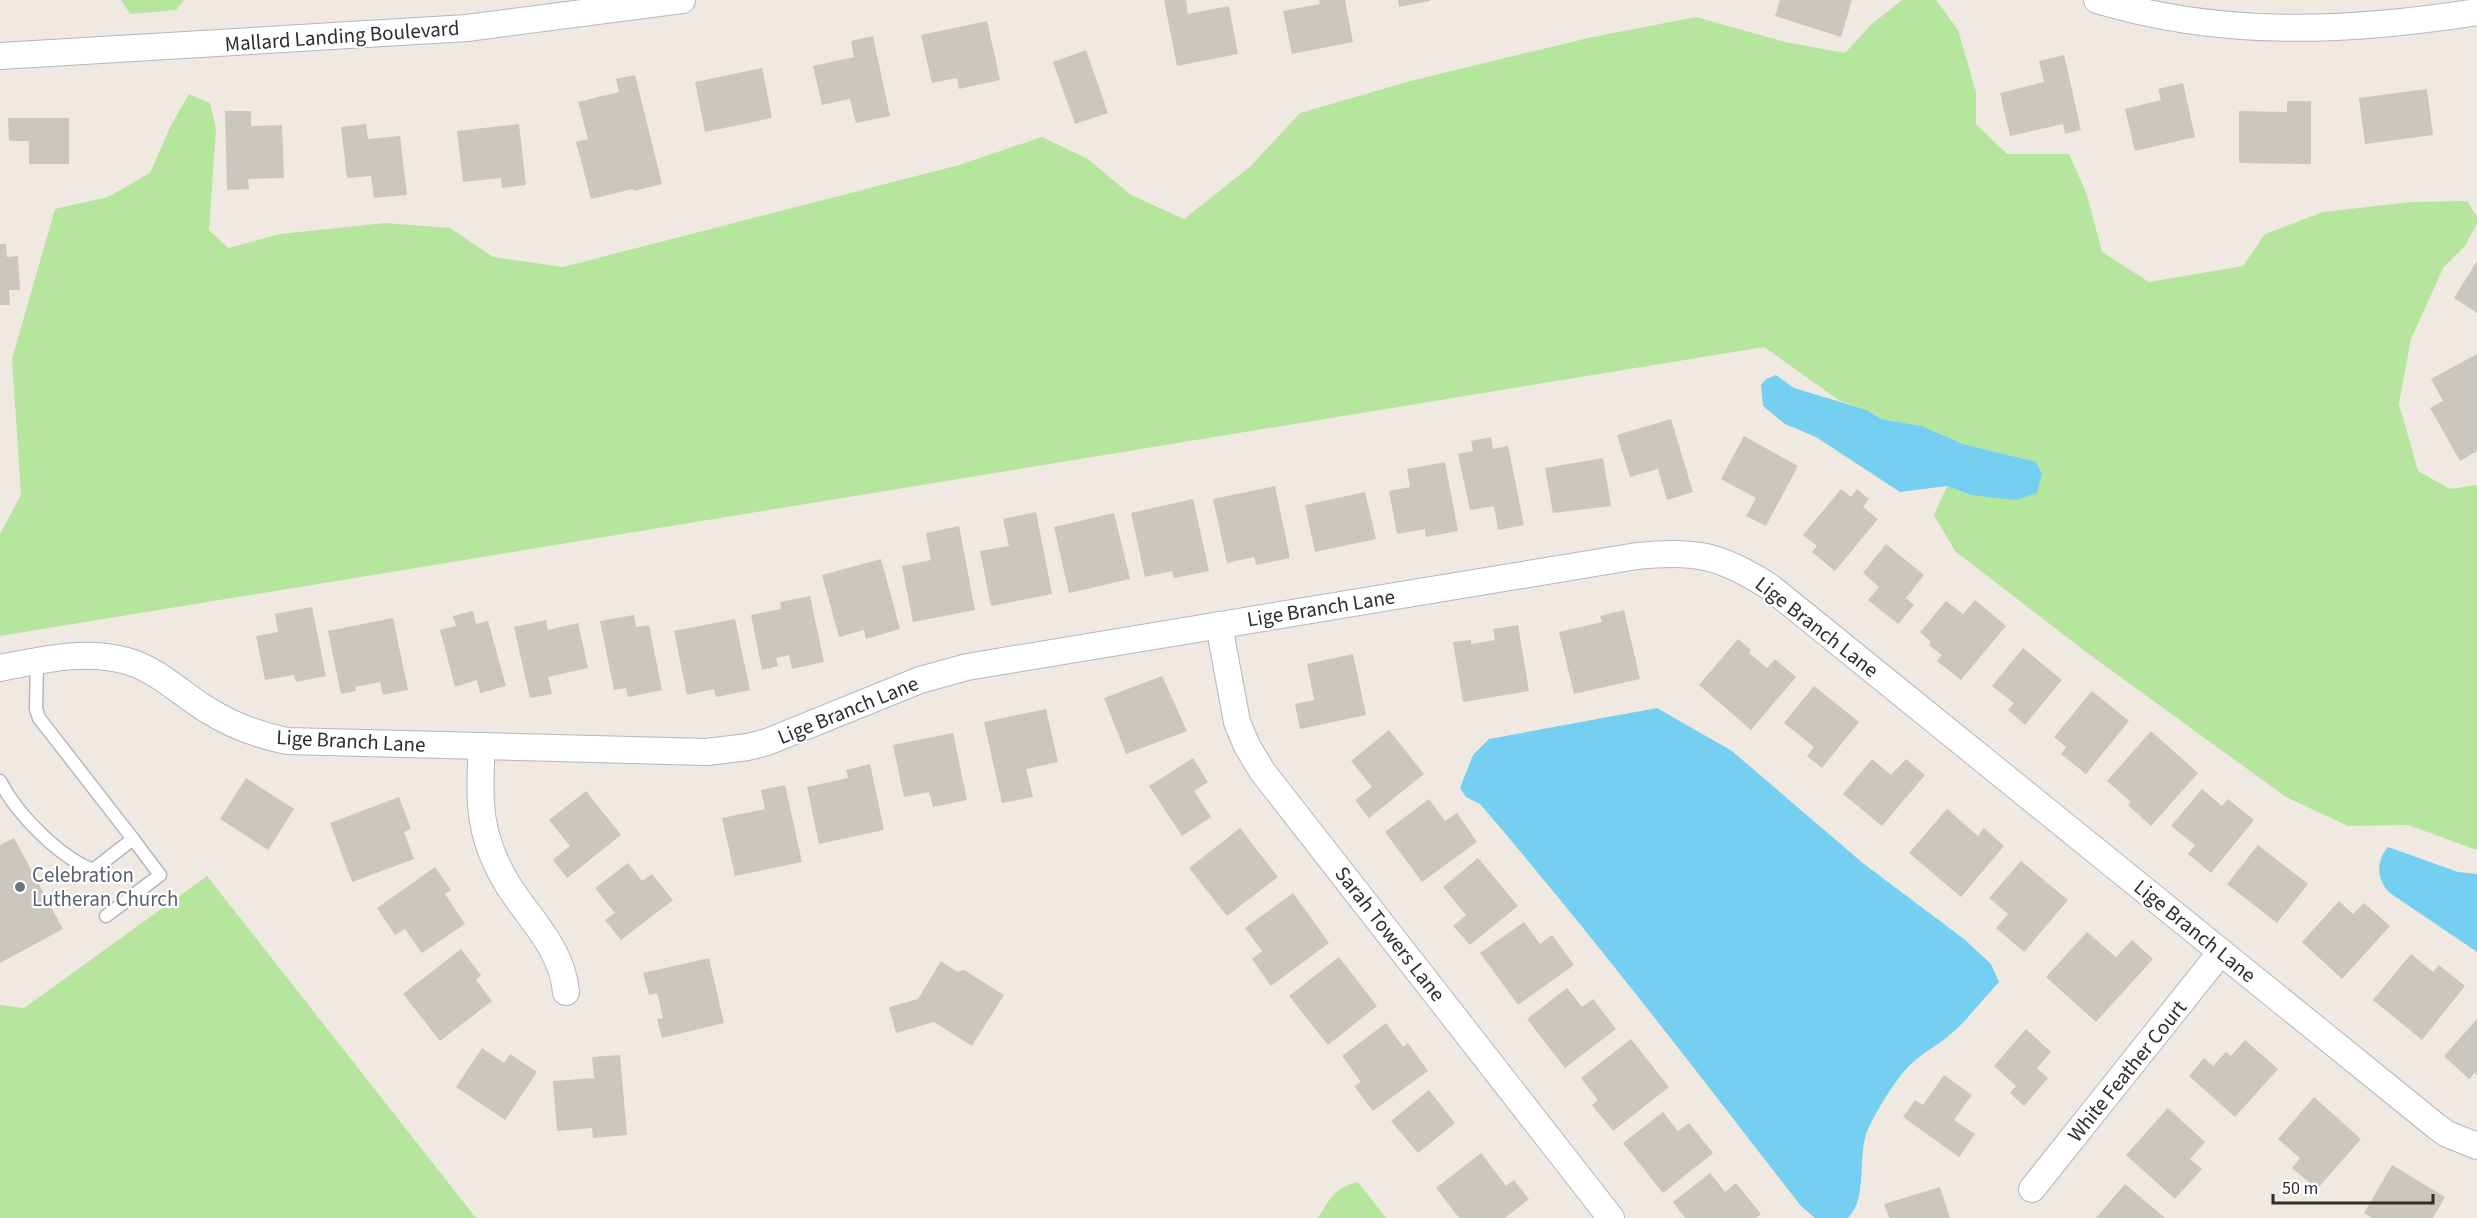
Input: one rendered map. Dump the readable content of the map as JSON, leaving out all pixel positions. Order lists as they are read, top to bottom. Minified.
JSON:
{"streets":{"street":["Mallard Landing Boulevard","Lige Branch Lane","Sarah Towers Lane","White Feather Court"]},"crossings":[["Lige Branch Lane","Sarah Towers Lane"],["Lige Branch Lane","White Feather Court"]],"places":["Celebration Lutheran Church"],"scale_bar":"50 m"}
